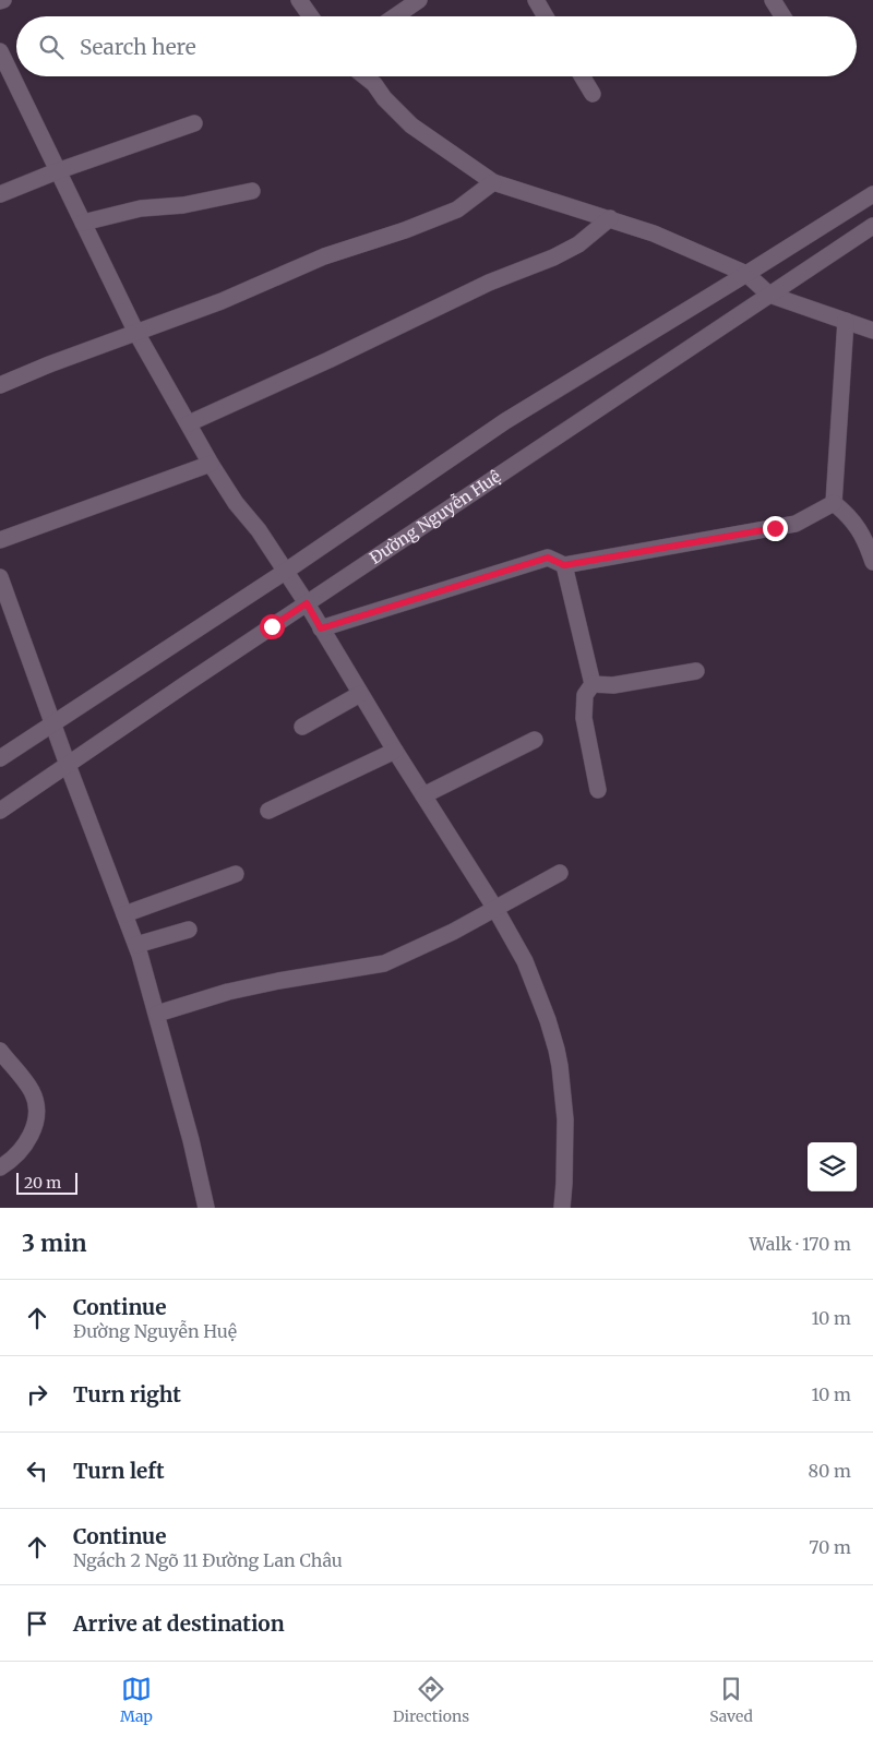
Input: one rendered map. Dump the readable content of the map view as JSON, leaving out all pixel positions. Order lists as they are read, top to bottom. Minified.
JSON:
{"streets":{"street":["Đường Nguyễn Huệ"]},"scale_bar":"20 m","page":{"search":"Search here","scale":"20 m","heading":["3 min","Walk · 170 m"],"list":[["Continue","Đường Nguyễn Huệ","10 m"],["Turn right","10 m"],["Turn left","80 m"],["Continue","Ngách 2 Ngõ 11 Đường Lan Châu","70 m"],"Arrive at destination"],"nav":["Map","Directions","Saved"]}}
